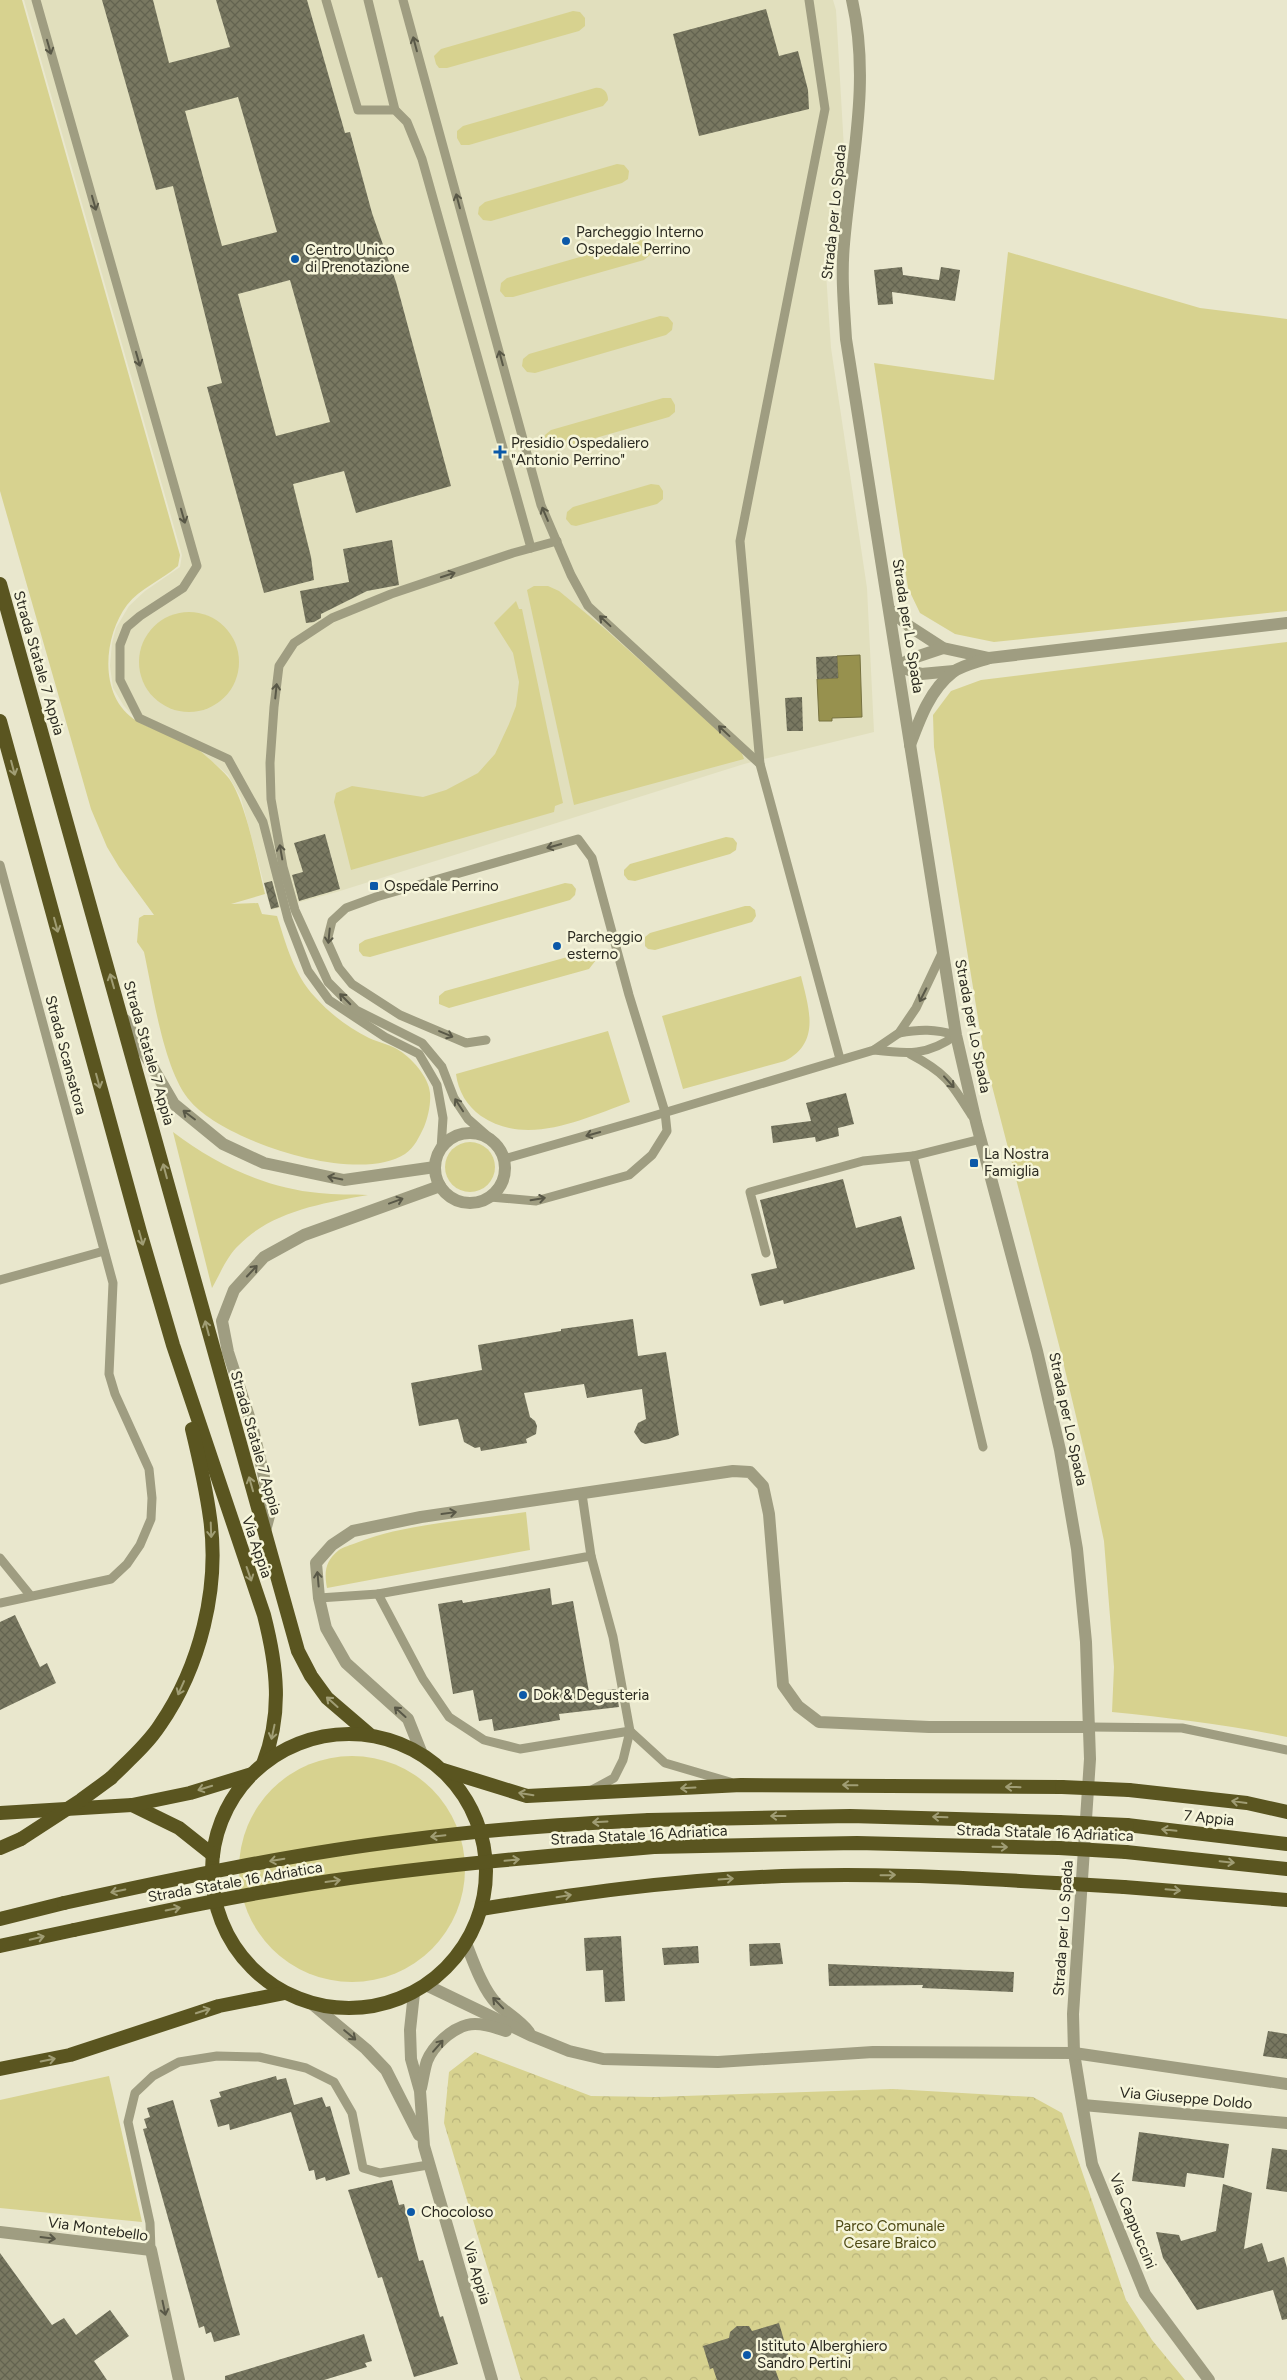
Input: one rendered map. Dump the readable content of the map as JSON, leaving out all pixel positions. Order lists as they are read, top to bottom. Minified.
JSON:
{"streets":{"highway":["Strada Statale 7 Appia","Via Appia","7 Appia","Strada Statale 16 Adriatica"],"street":["Strada per Lo Spada","Via Giuseppe Doldo","Via Cappuccini","Via Montebello"],"lane":["Strada Scansatora"]},"crossings":[["Strada per Lo Spada","Via Cappuccini"],["7 Appia","Strada Statale 16 Adriatica"],["Via Giuseppe Doldo","Via Cappuccini"]],"one_way":["Via Appia","Via Montebello"],"parks":["Parco Comunale Cesare Braico"],"places":{"other":["Parcheggio Interno Ospedale Perrino","Centro Unico di Prenotazione","Parcheggio esterno","Dok & Degusteria","Chocoloso","Istituto Alberghiero Sandro Pertini"],"health":["Presidio Ospedaliero \"Antonio Perrino\""],"transit":["Ospedale Perrino","La Nostra Famiglia"]}}
